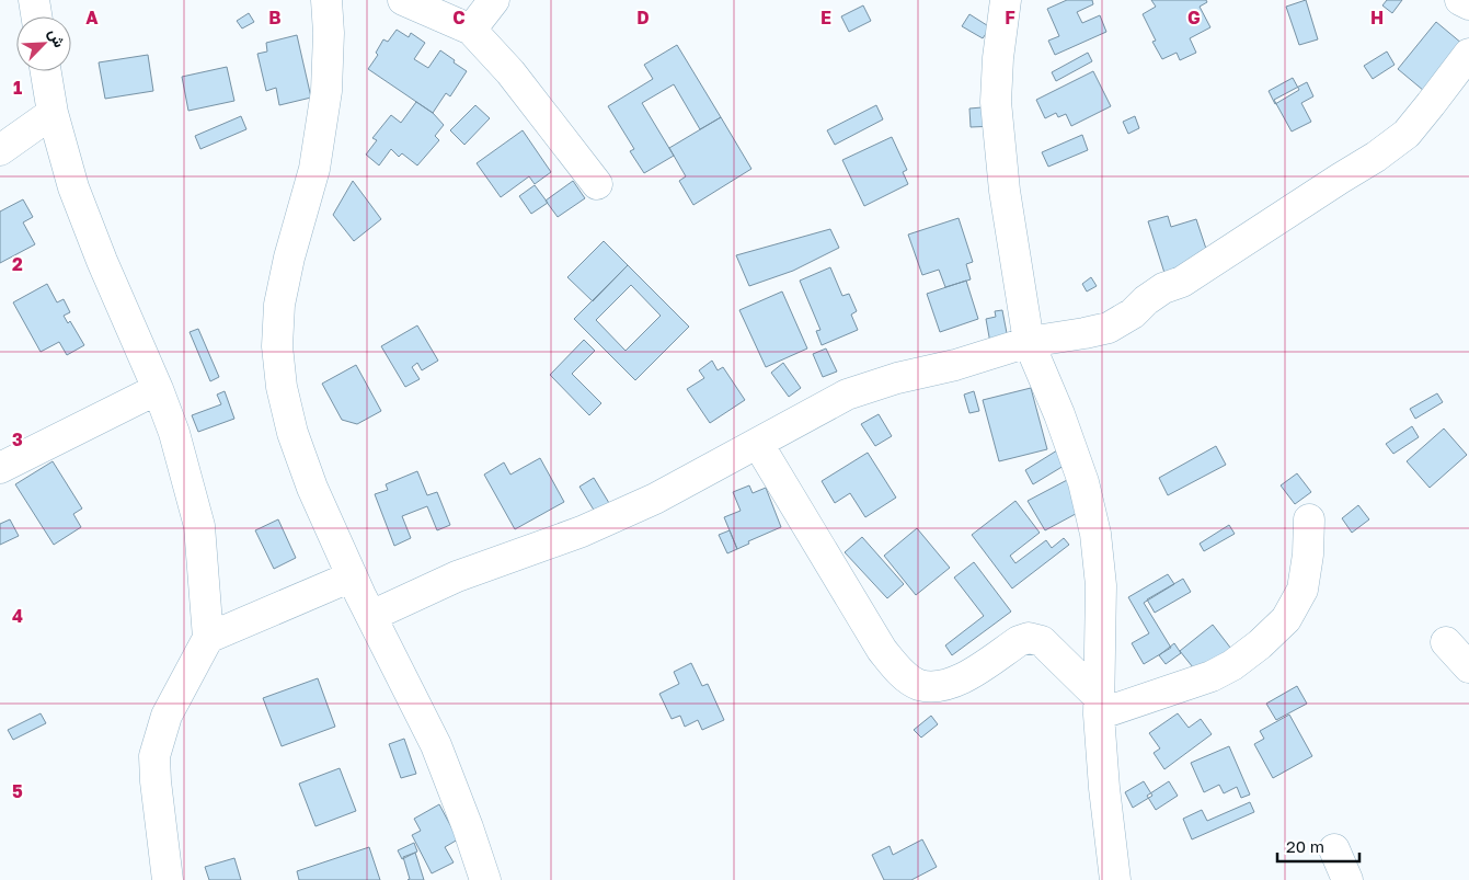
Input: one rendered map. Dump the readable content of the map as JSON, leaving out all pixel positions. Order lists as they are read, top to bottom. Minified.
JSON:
{"scale_bar":"20 m","north":"top right","grid":{"columns":["A","B","C","D","E","F","G","H"],"rows":["1","2","3","4","5"]}}
